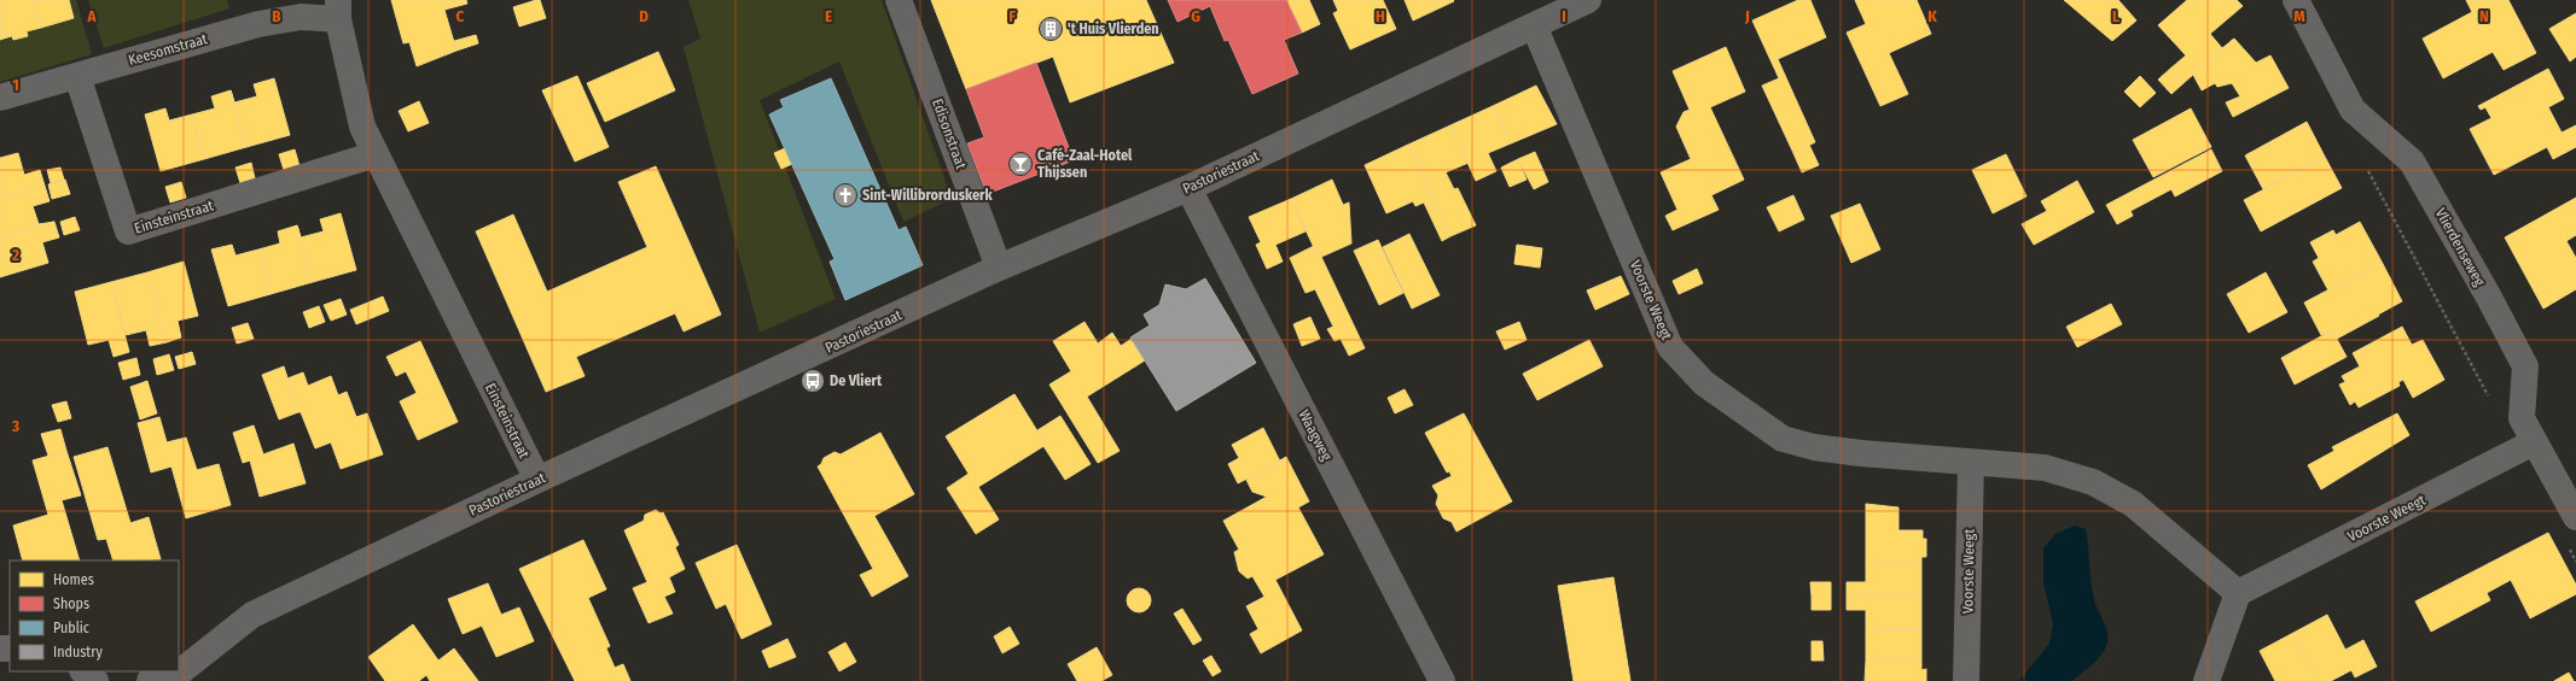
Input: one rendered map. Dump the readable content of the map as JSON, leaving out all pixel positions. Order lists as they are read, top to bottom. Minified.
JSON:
{"streets":{"street":["Keesomstraat","Edisonstraat","Pastoriestraat","Einsteinstraat","Vlierdenseweg","Voorste Weegt","Waagweg"]},"crossings":[["Keesomstraat","Einsteinstraat"],["Edisonstraat","Pastoriestraat"],["Pastoriestraat","Einsteinstraat"],["Pastoriestraat","Voorste Weegt"],["Pastoriestraat","Waagweg"],["Vlierdenseweg","Voorste Weegt"]],"places":{"building":["'t Huis Vlierden"],"bar":["Café-Zaal-Hotel Thijssen"],"church":["Sint-Willibrorduskerk"],"bus stop":["De Vliert"]},"legend":["Homes","Shops","Public","Industry"],"grid":{"columns":["A","B","C","D","E","F","G","H","I","J","K","L","M","N"],"rows":["1","2","3"]}}
